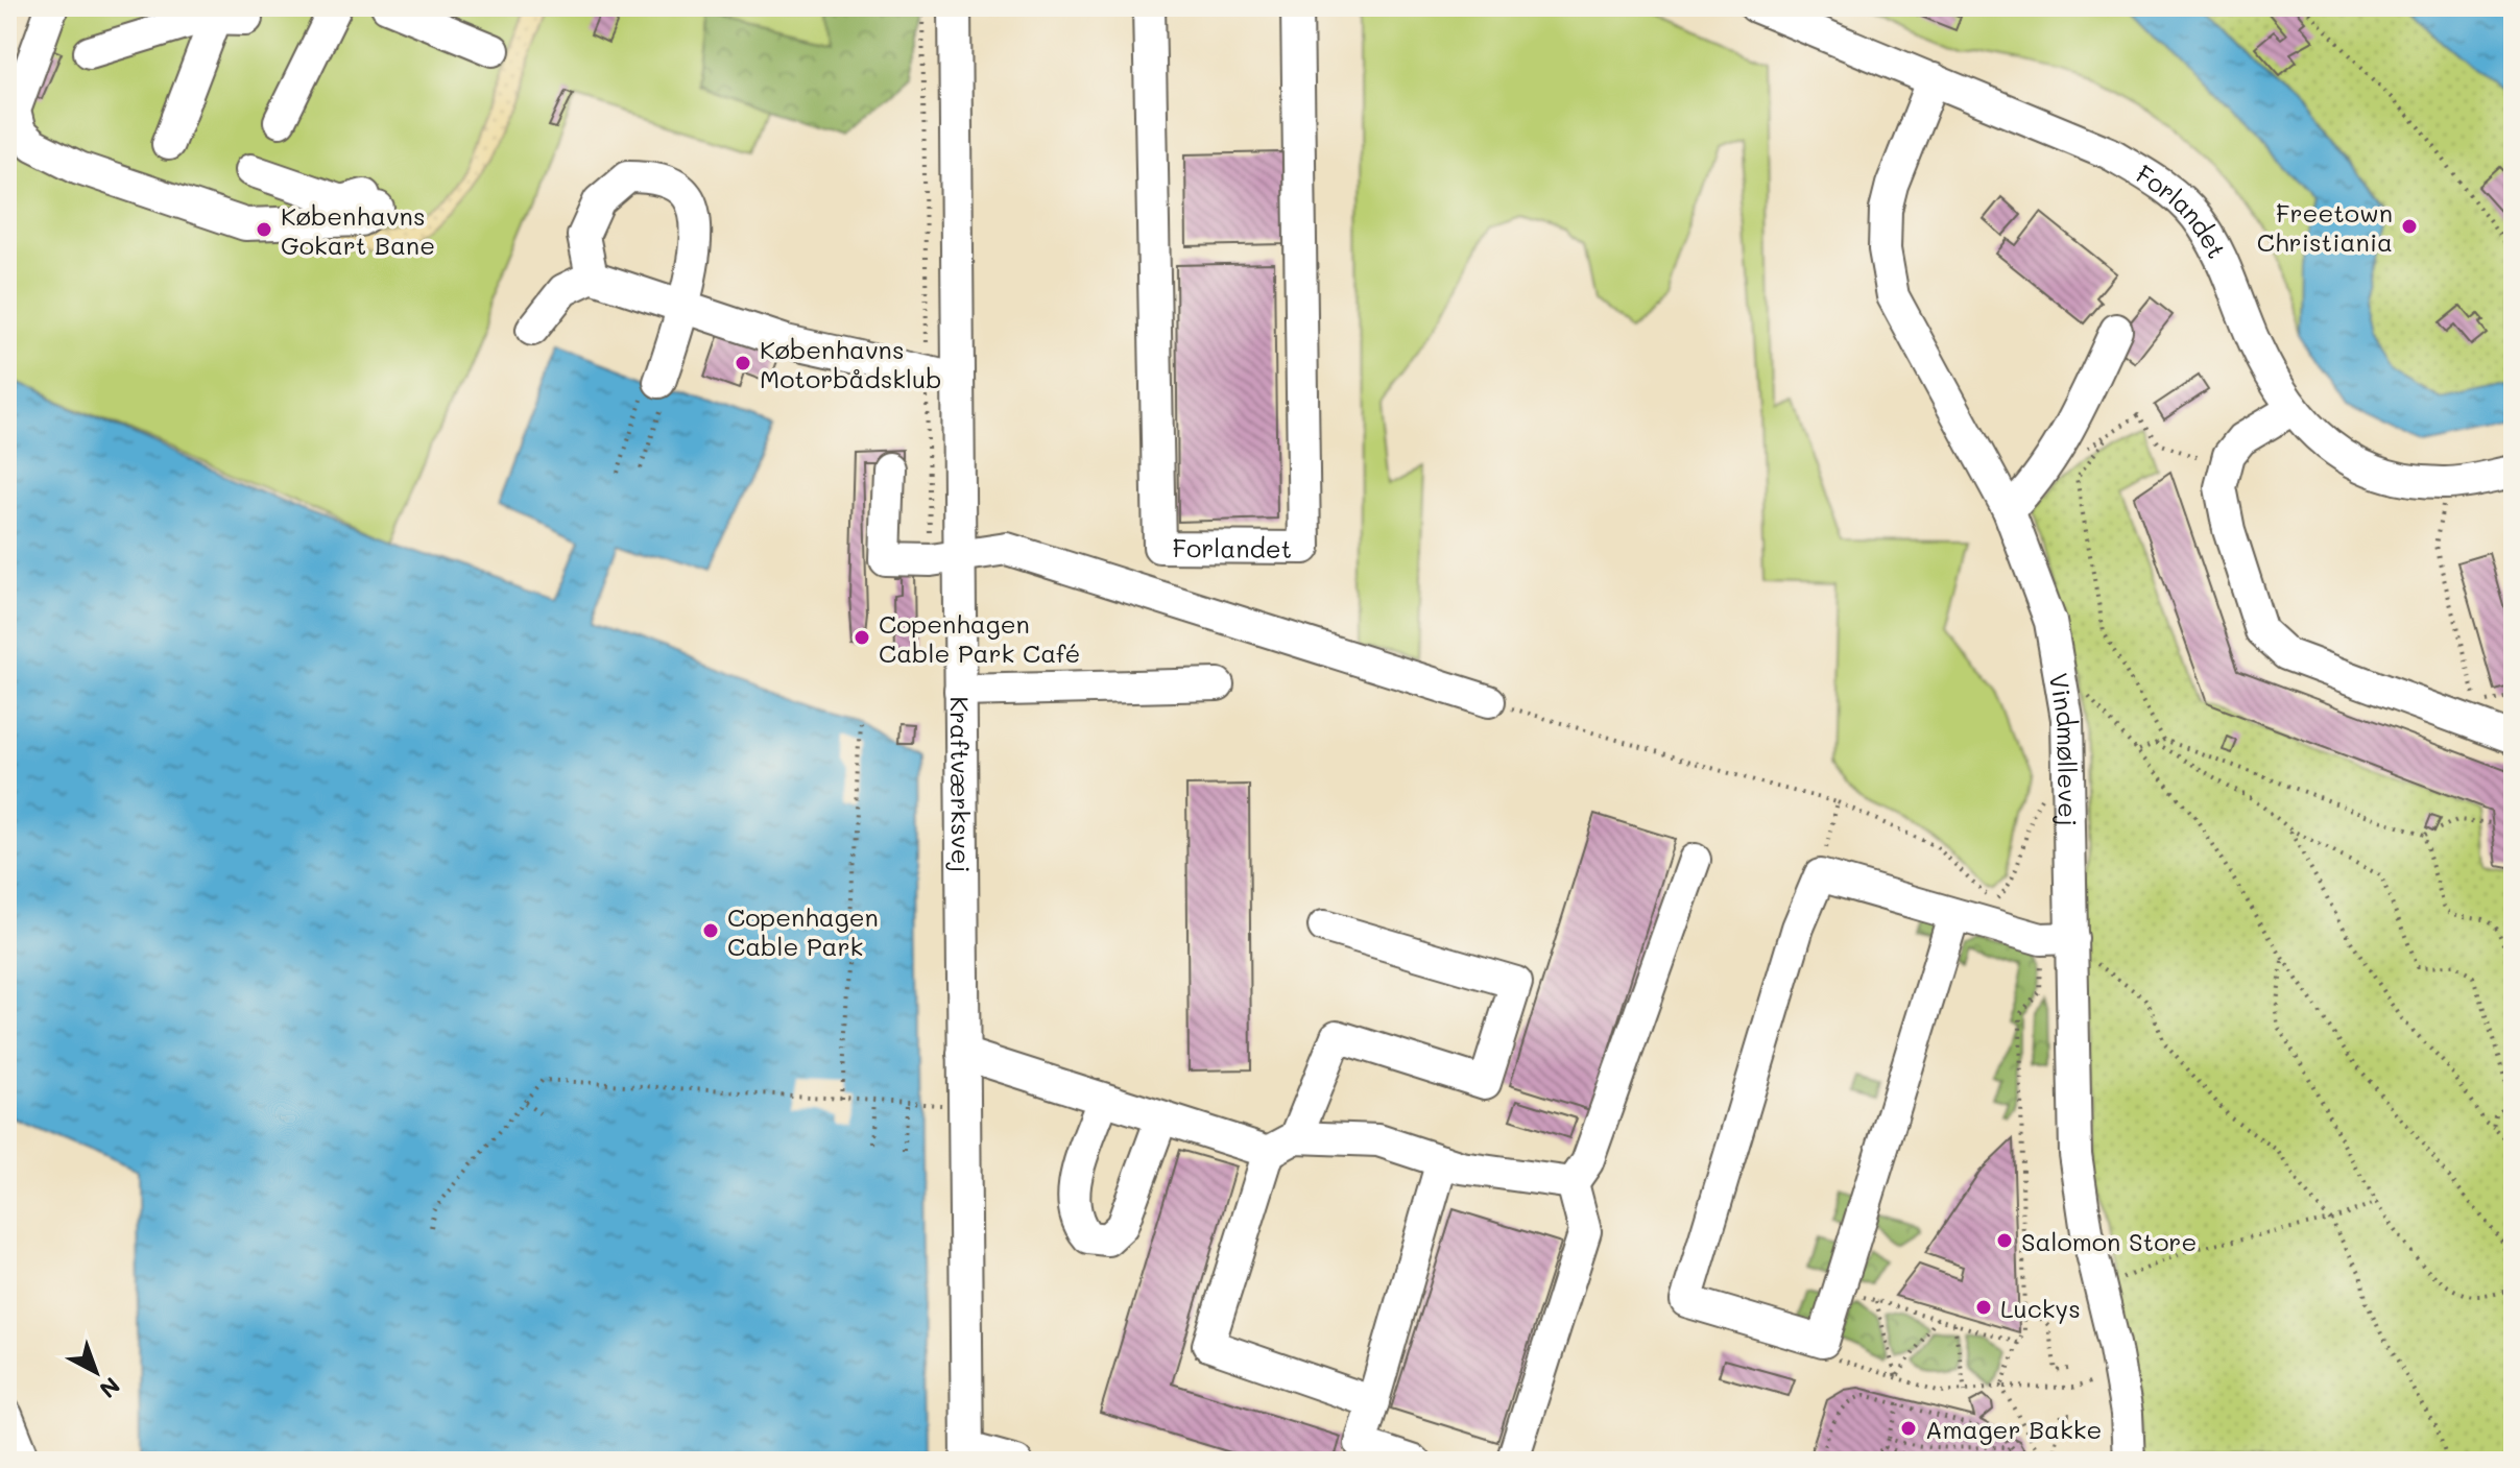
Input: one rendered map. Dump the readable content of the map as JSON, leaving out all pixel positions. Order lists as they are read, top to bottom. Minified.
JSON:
{"streets":{"street":["Forlandet","Vindmøllevej","Kraftværksvej"]},"crossings":[["Forlandet","Vindmøllevej"]],"places":["Freetown Christiania","Københavns Gokart Bane","Københavns Motorbådsklub","Copenhagen Cable Park Café","Copenhagen Cable Park","Salomon Store","Luckys","Amager Bakke"],"north":"bottom right"}
